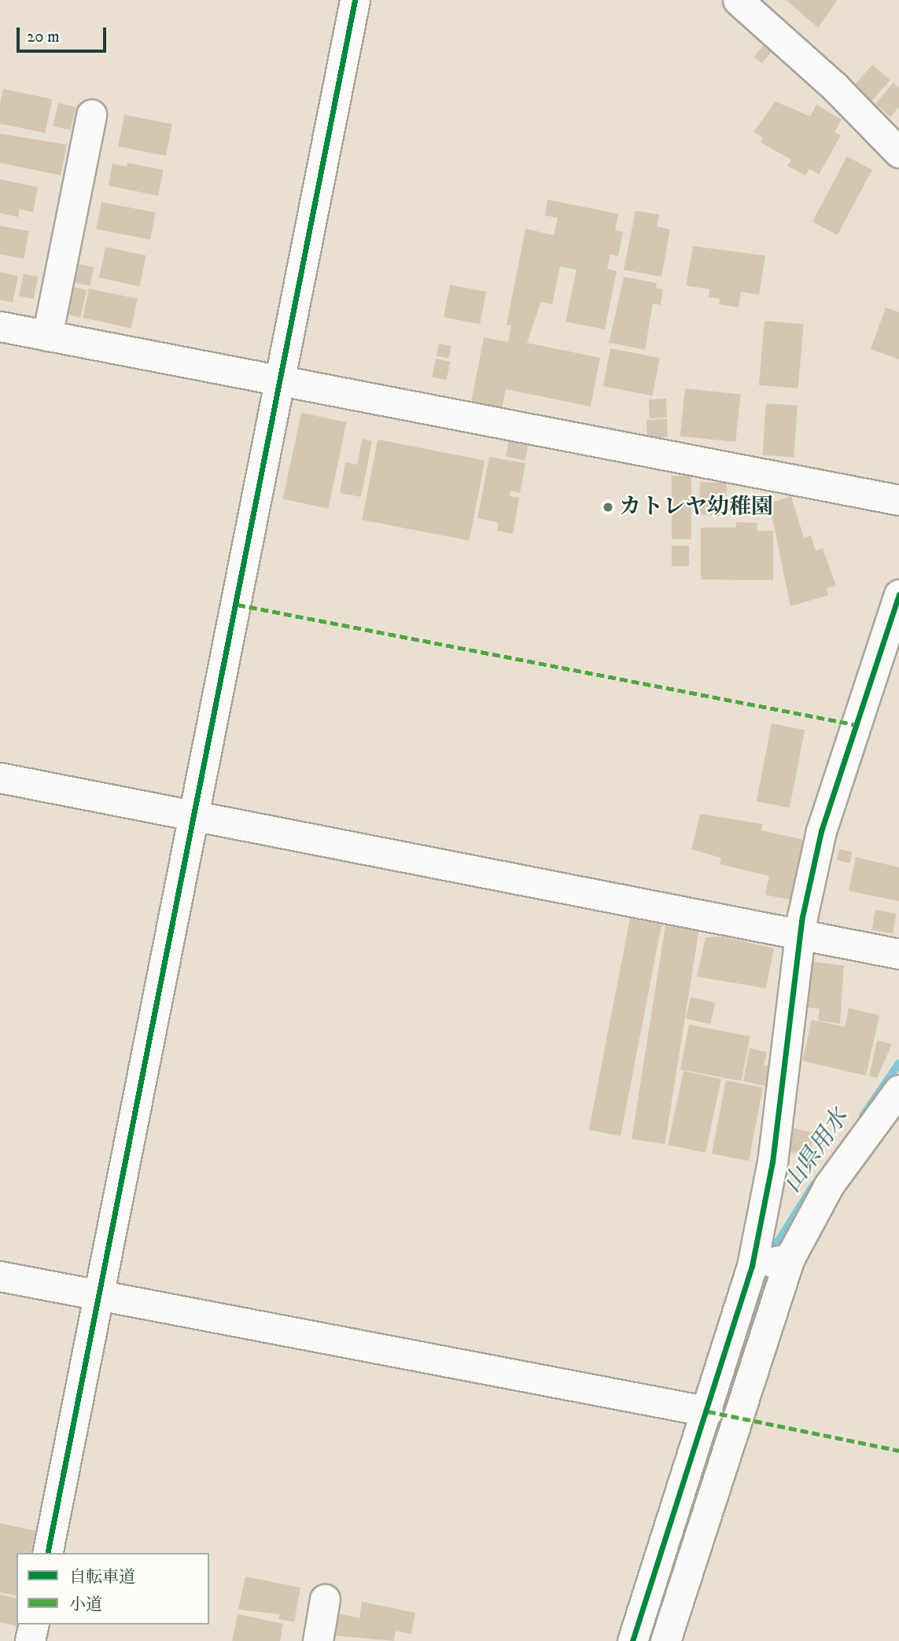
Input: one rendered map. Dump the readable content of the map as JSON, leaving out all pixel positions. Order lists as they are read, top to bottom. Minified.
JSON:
{"water":["山県用水"],"places":["カトレヤ幼稚園"],"legend":["自転車道","小道"],"scale_bar":"20 m"}
